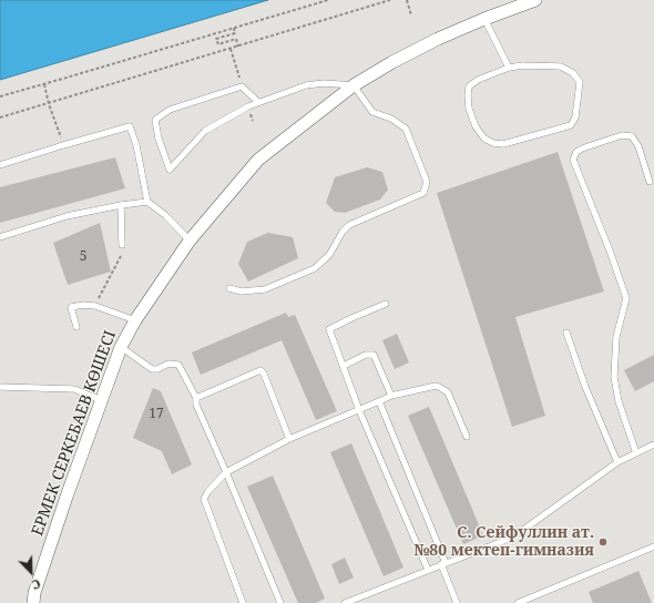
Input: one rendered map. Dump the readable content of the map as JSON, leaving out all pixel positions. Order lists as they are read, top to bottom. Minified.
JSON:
{"streets":{"street":["ЕРМЕК СЕРКЕБАЕВ КӨШЕСІ"]},"places":["С. Сейфуллин ат. №80 мектеп-гимназия"],"house_numbers":["5","17"],"north":"bottom right"}
